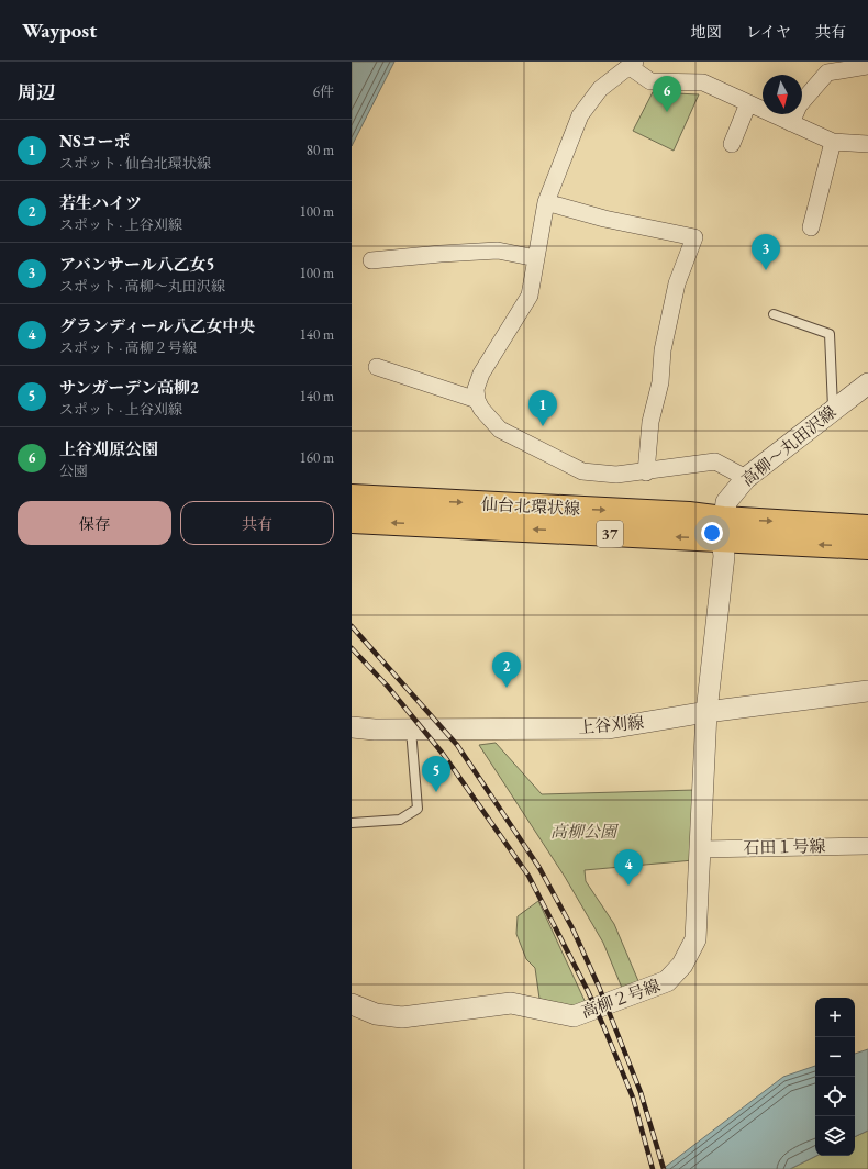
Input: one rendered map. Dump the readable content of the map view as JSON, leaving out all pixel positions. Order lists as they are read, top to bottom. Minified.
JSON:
{"streets":{"main road":["仙台北環状線","37"],"street":["高柳～丸田沢線","上谷刈線","石田１号線","高柳２号線"]},"crossings":[["高柳～丸田沢線","仙台北環状線"],["高柳～丸田沢線","高柳２号線"],["仙台北環状線","高柳２号線"],["上谷刈線","高柳２号線"],["石田１号線","高柳２号線"]],"parks":["高柳公園"],"north":"bottom","page":{"header":"Waypost","nav":["地図","レイヤ","共有"],"heading":["周辺","6件"],"pins":["6","3","1","2","5","4"],"list":[{"mark":"1","name":"NSコーポ","note":"スポット · 仙台北環状線","value":"80 m"},{"mark":"2","name":"若生ハイツ","note":"スポット · 上谷刈線","value":"100 m"},{"mark":"3","name":"アバンサール八乙女5","note":"スポット · 高柳～丸田沢線","value":"100 m"},{"mark":"4","name":"グランディール八乙女中央","note":"スポット · 高柳２号線","value":"140 m"},{"mark":"5","name":"サンガーデン高柳2","note":"スポット · 上谷刈線","value":"140 m"},{"mark":"6","name":"上谷刈原公園","note":"公園","value":"160 m"}],"buttons":["保存","共有"],"map_buttons":["+","−"]}}
